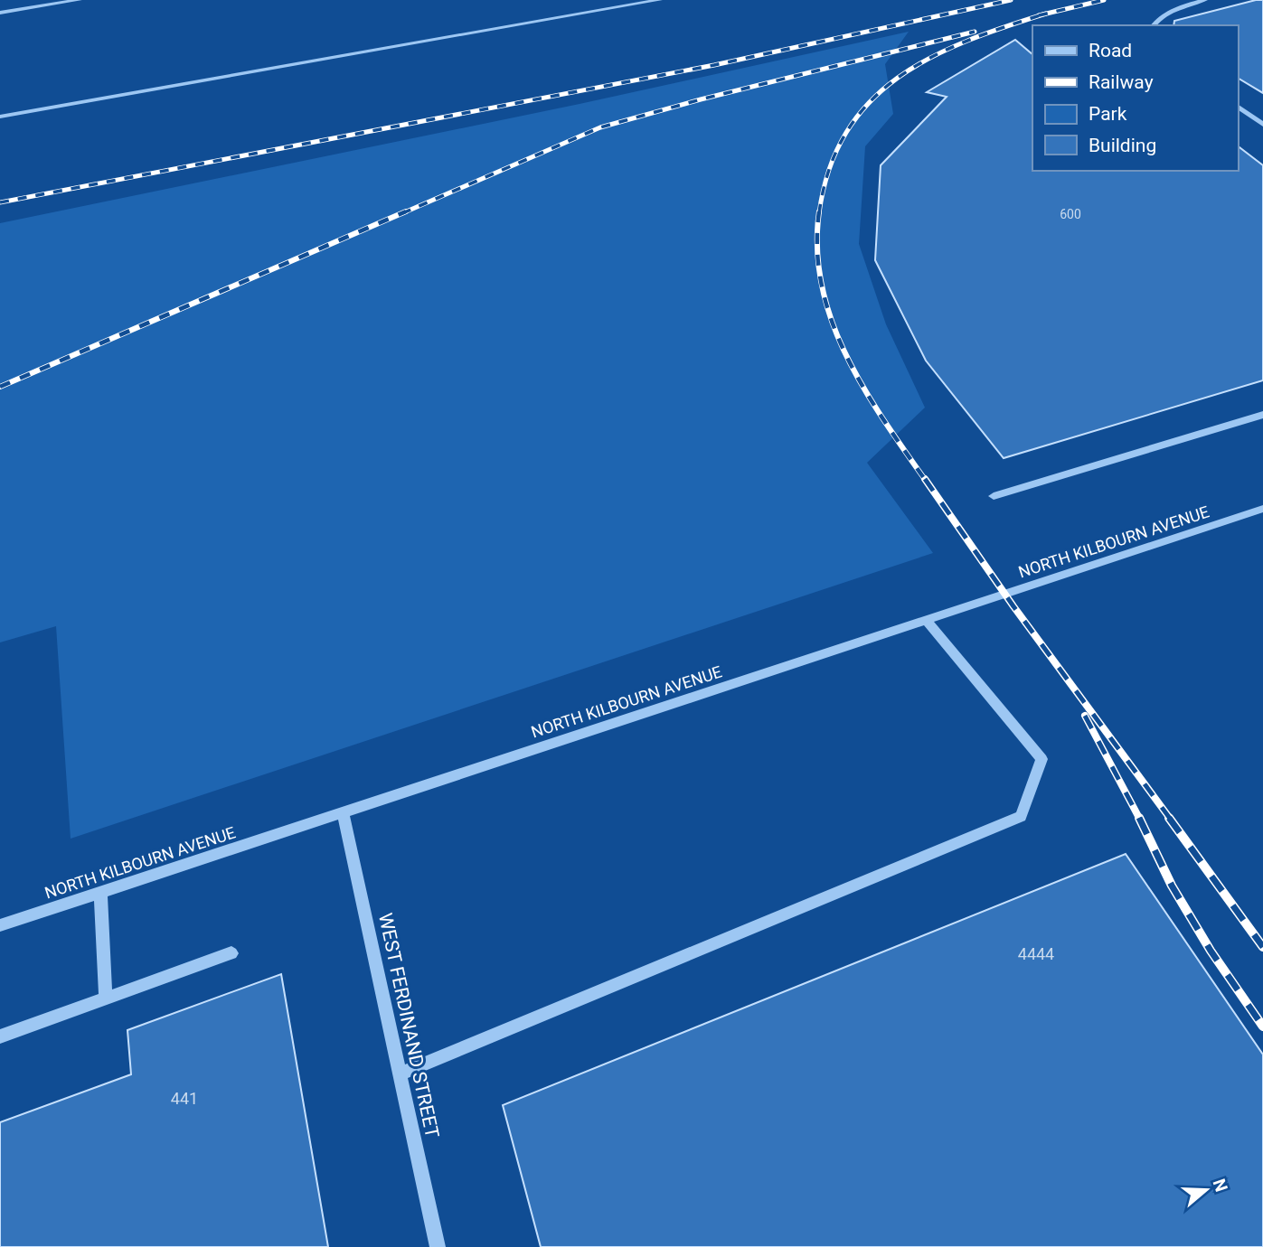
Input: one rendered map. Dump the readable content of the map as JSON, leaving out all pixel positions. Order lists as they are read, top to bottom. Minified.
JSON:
{"streets":{"street":["NORTH KILBOURN AVENUE","WEST FERDINAND STREET"]},"crossings":[["NORTH KILBOURN AVENUE","WEST FERDINAND STREET"]],"house_numbers":["600","4444","441"],"legend":["Road","Railway","Park","Building"],"north":"right"}
